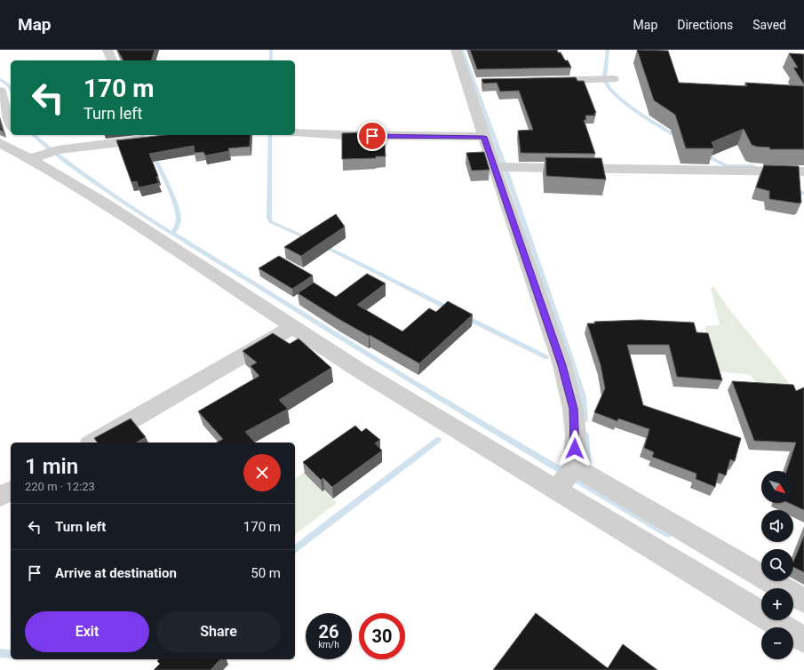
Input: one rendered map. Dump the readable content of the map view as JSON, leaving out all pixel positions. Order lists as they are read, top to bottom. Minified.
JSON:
{"north":"bottom right","page":{"header":"Map","nav":["Map","Directions","Saved"],"turn":["170 m","Turn left"],"heading":["1 min","220 m · 12:23"],"map_buttons":["+","−"],"list":[{"name":"Turn left","value":"170 m"},{"name":"Arrive at destination","value":"50 m"}],"buttons":["Exit","Share"],"speed":"26 km/h","limit":"30"}}
